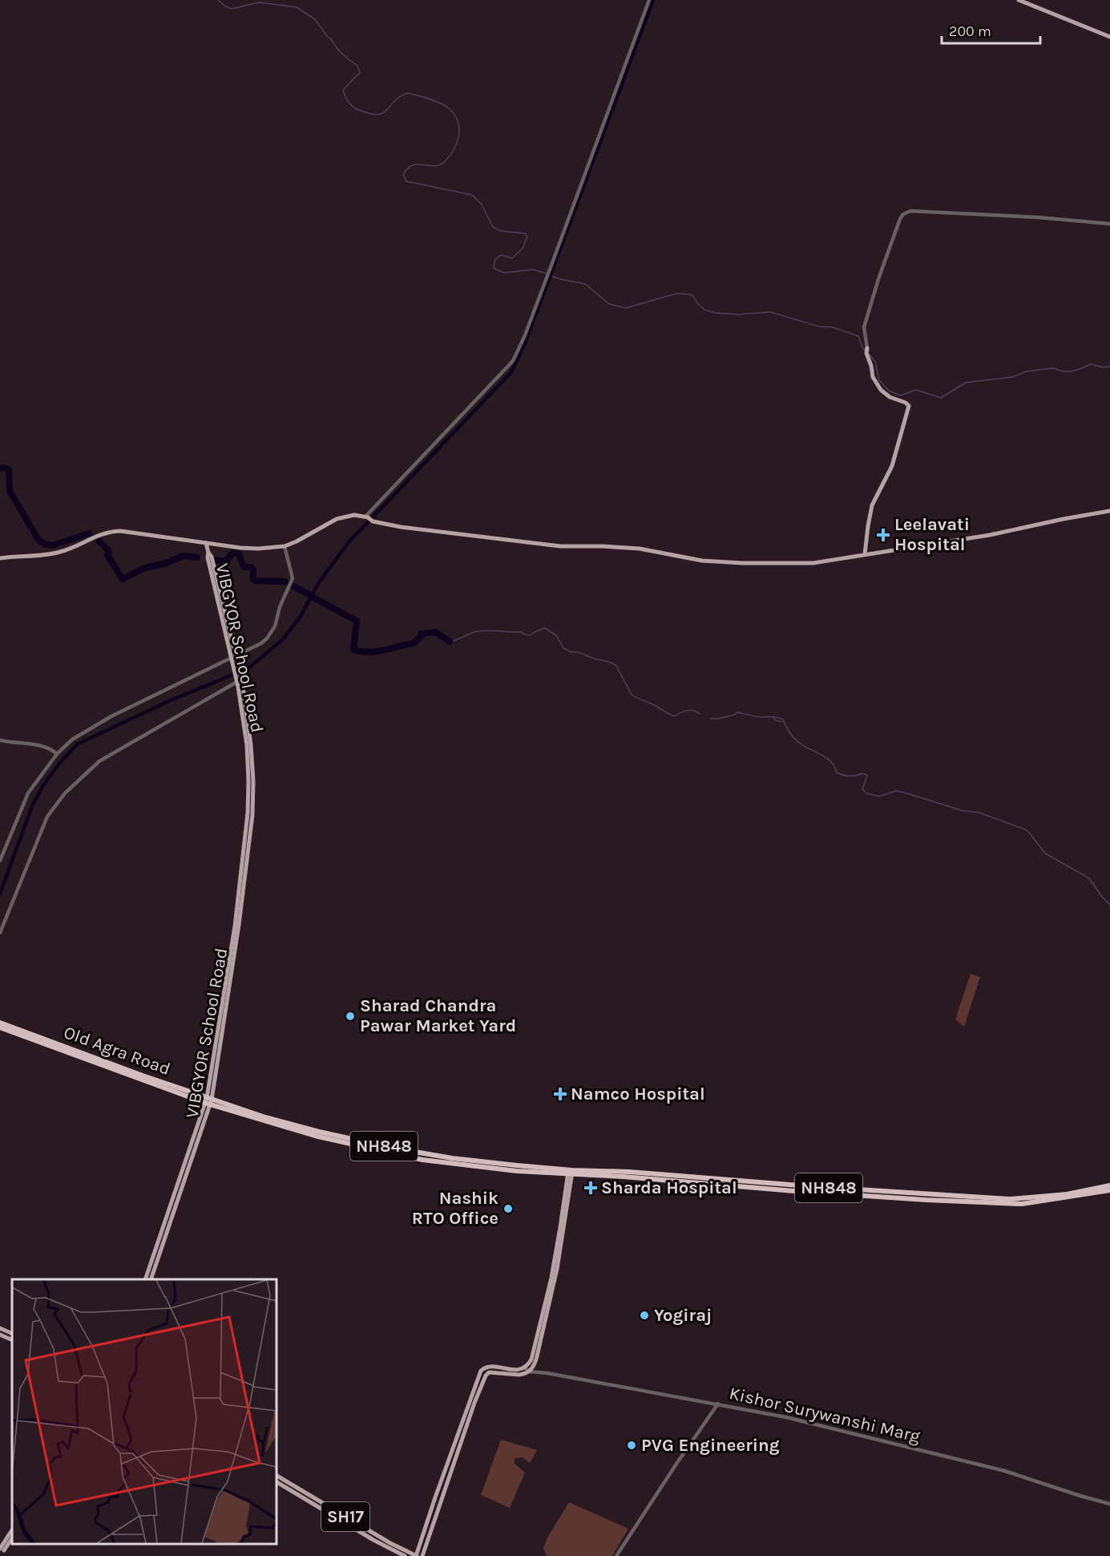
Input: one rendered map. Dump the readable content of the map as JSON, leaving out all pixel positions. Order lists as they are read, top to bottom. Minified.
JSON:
{"streets":{"highway":["Old Agra Road","NH848"],"main road":["VIBGYOR School Road","SH17"],"street":["Kishor Surywanshi Marg"]},"crossings":[["VIBGYOR School Road","Old Agra Road"],["VIBGYOR School Road","NH848"],["Old Agra Road","NH848"]],"places":{"health":["Leelavati Hospital","Namco Hospital","Sharda Hospital"],"other":["Sharad Chandra Pawar Market Yard","Nashik RTO Office","Yogiraj","PVG Engineering"]},"scale_bar":"200 m"}
